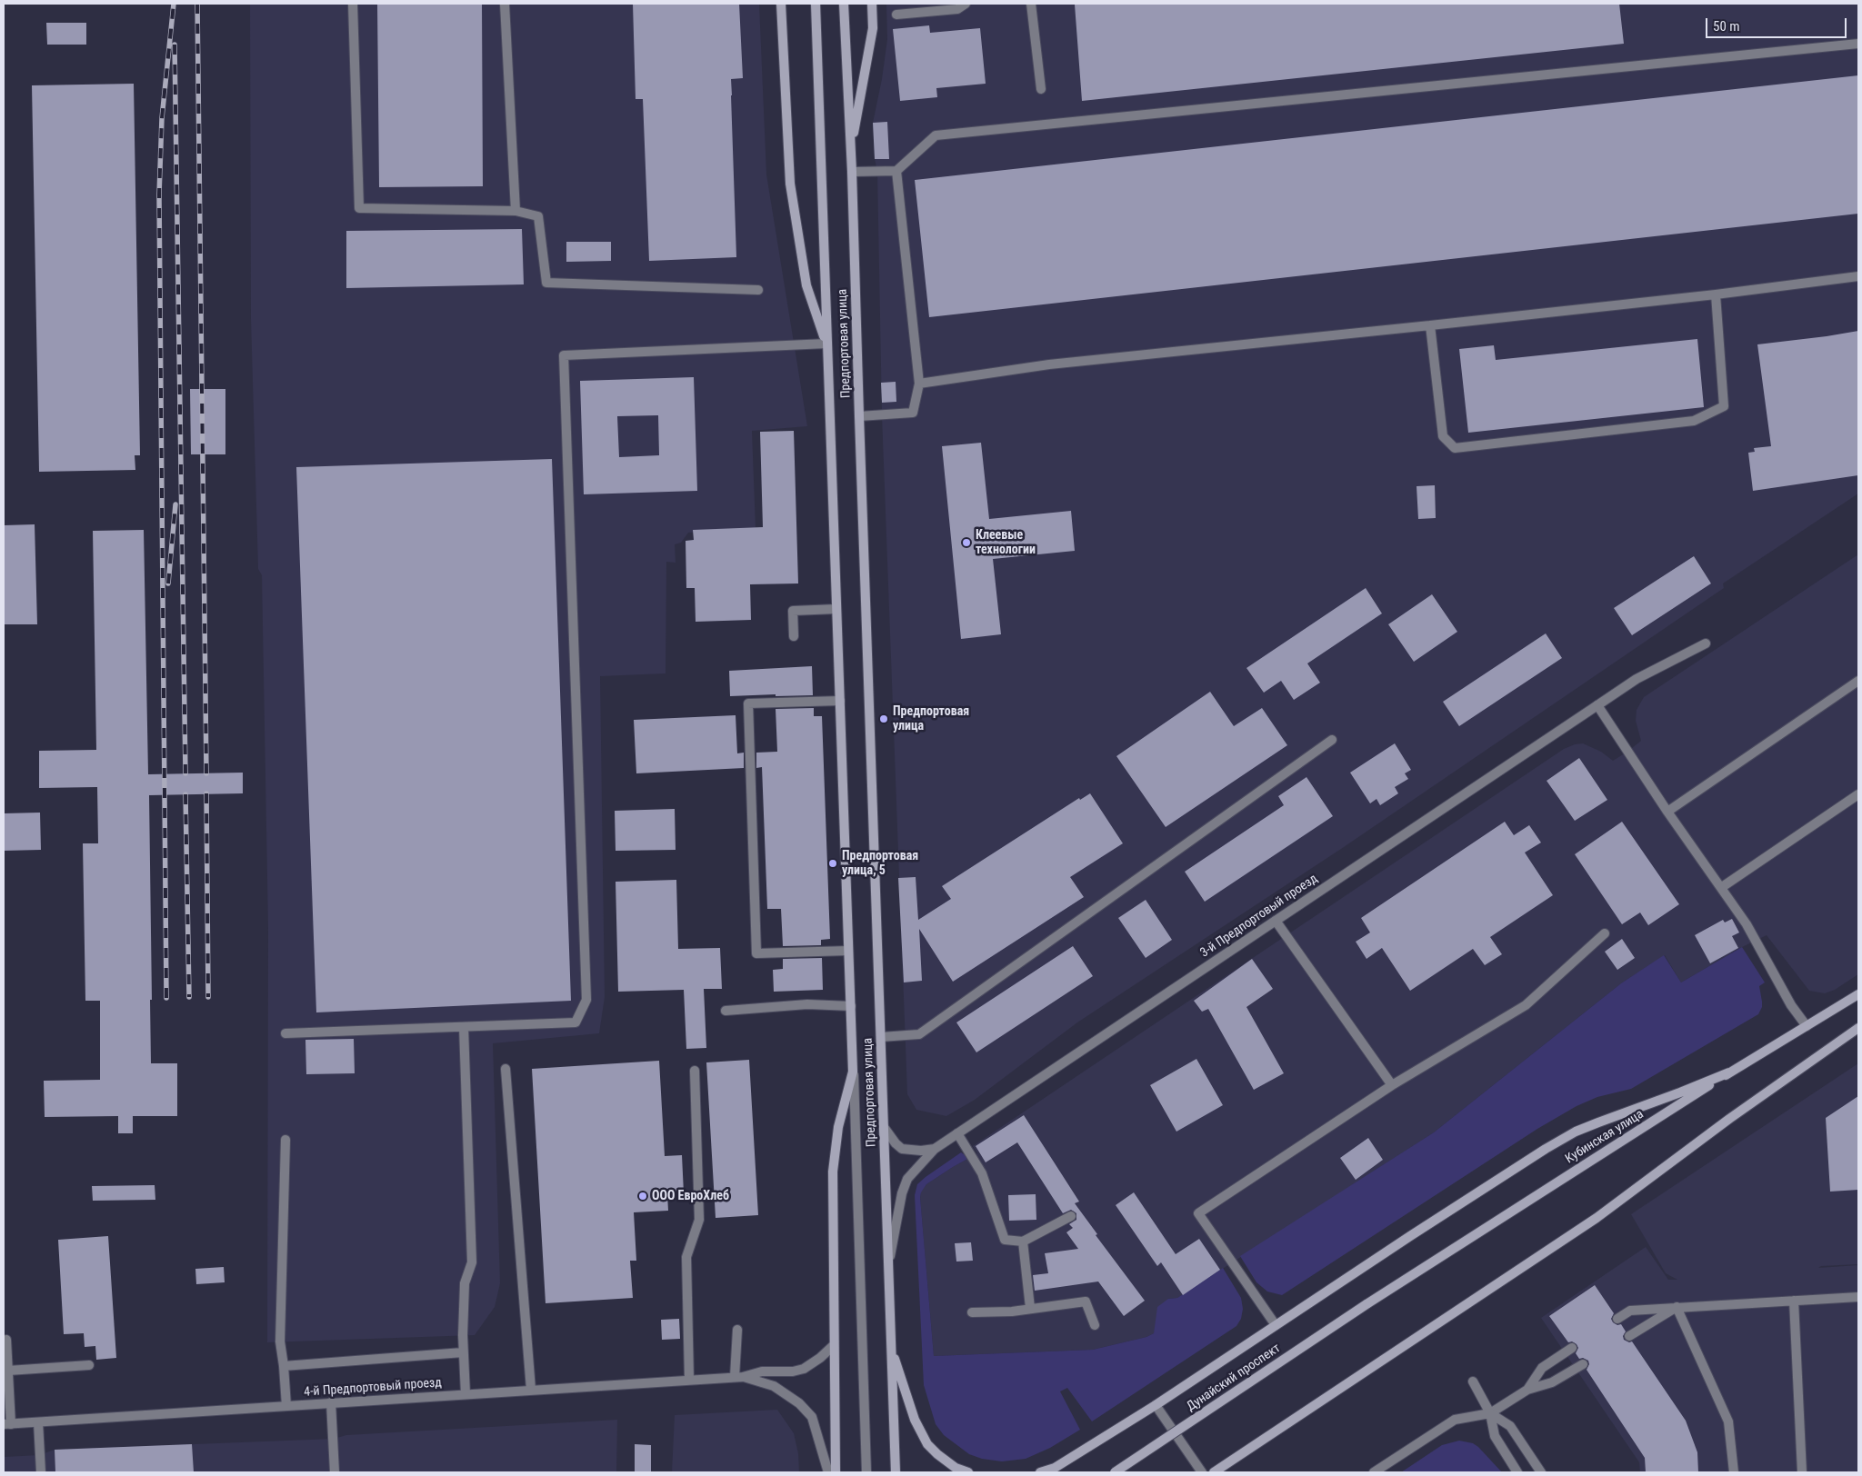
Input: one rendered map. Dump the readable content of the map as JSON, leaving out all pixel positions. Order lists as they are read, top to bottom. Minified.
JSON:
{"streets":{"main road":["Предпортовая улица","Кубинская улица","Дунайский проспект"],"street":["3-й Предпортовый проезд","4-й Предпортовый проезд"]},"crossings":[["Предпортовая улица","3-й Предпортовый проезд"],["Кубинская улица","Дунайский проспект"]],"places":["Клеевые технологии","Предпортовая улица","Предпортовая улица, 5","ООО ЕвроХлеб"],"scale_bar":"50 m"}
